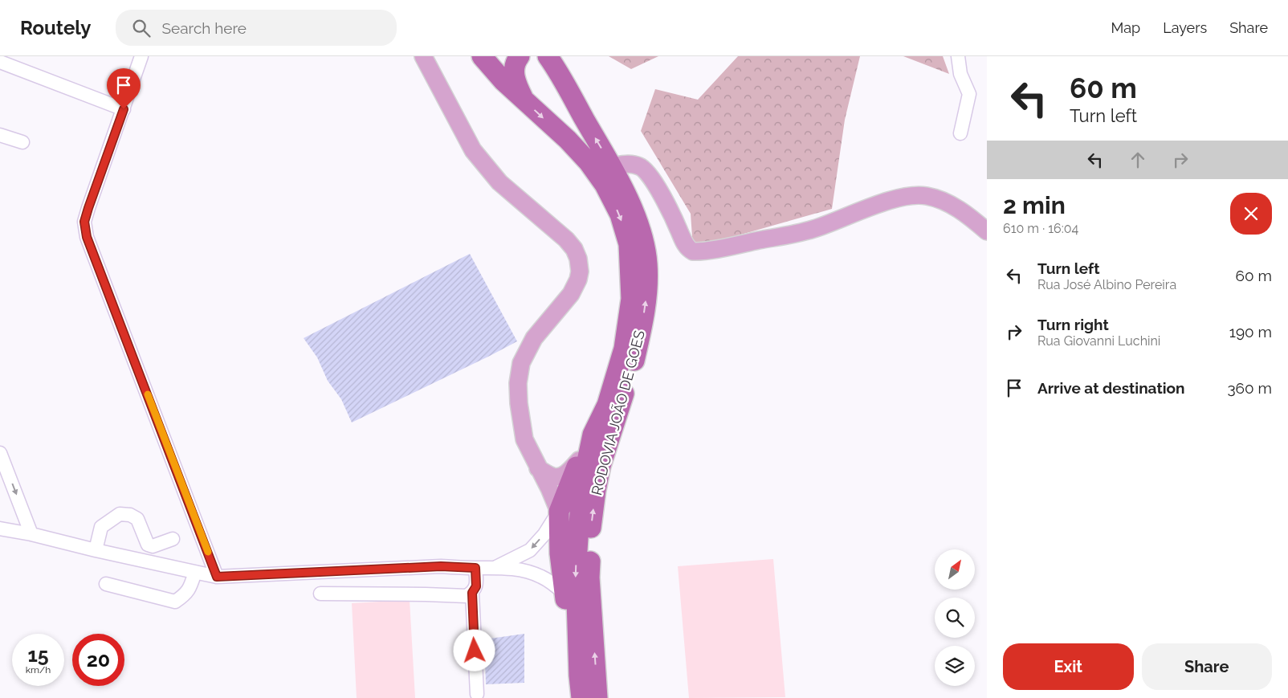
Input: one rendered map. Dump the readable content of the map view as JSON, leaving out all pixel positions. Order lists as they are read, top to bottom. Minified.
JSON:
{"streets":{"highway":["RODOVIA JOÃO DE GOES"]},"north":"top right","page":{"header":"Routely","search":"Search here","nav":["Map","Layers","Share"],"turn":["60 m","Turn left"],"heading":["2 min","610 m · 16:04"],"list":[{"name":"Turn left","note":"Rua José Albino Pereira","value":"60 m"},{"name":"Turn right","note":"Rua Giovanni Luchini","value":"190 m"},{"name":"Arrive at destination","value":"360 m"}],"speed":"15 km/h","limit":"20","buttons":["Exit","Share"]}}
